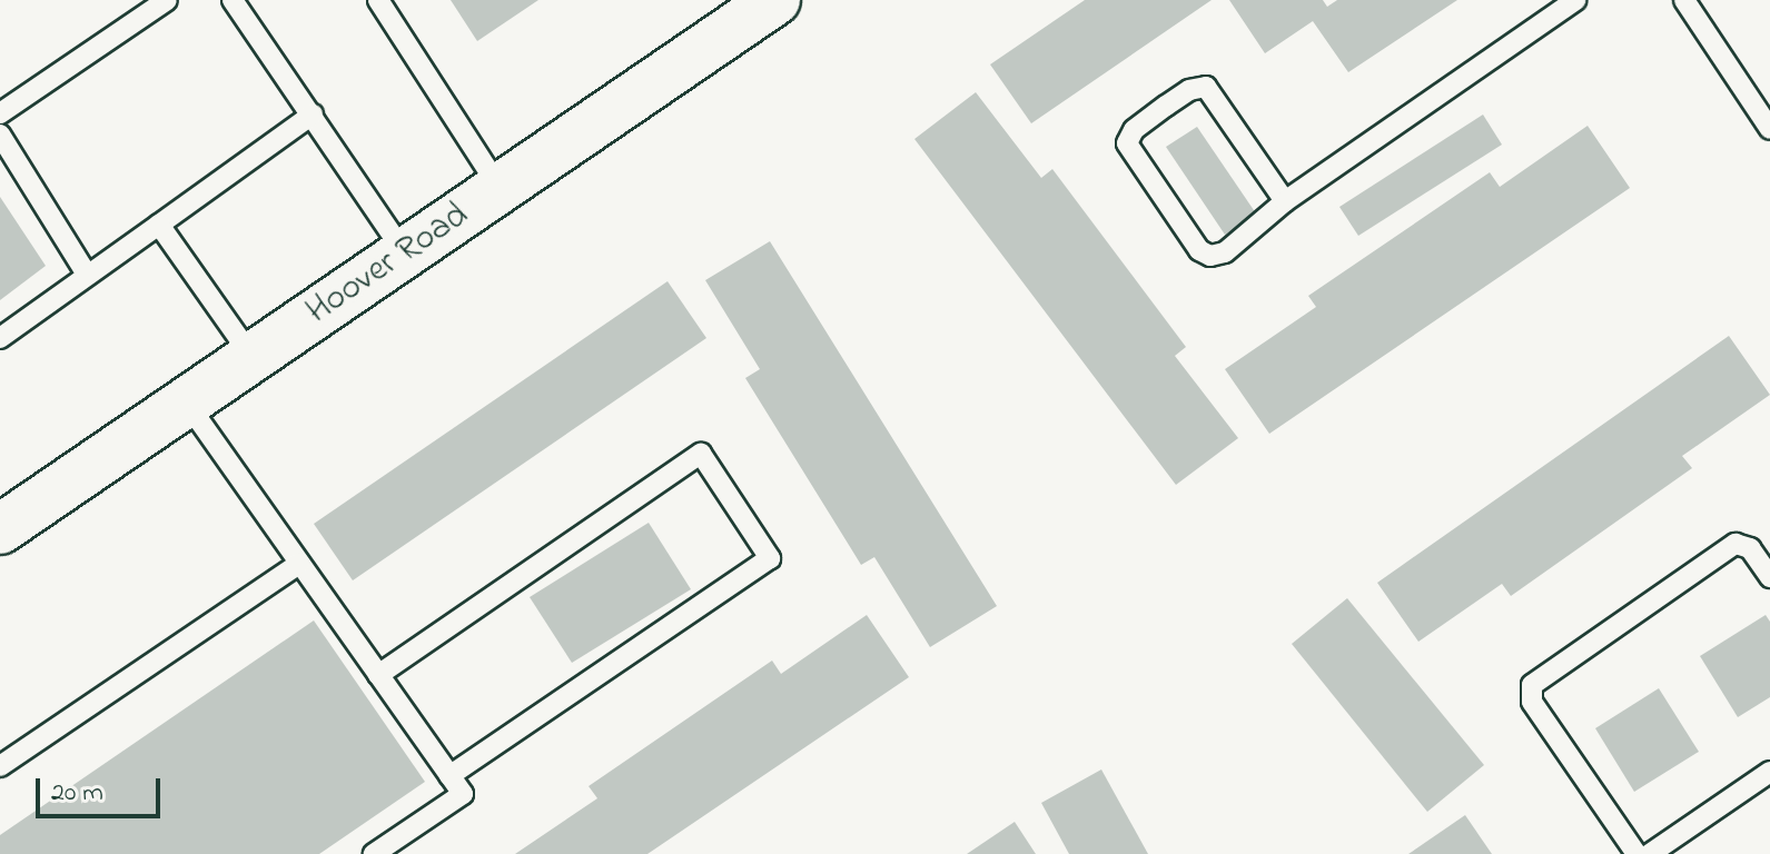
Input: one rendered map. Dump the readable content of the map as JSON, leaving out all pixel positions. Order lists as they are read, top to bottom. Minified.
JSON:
{"streets":{"main road":["Hoover Road"]},"scale_bar":"20 m"}
